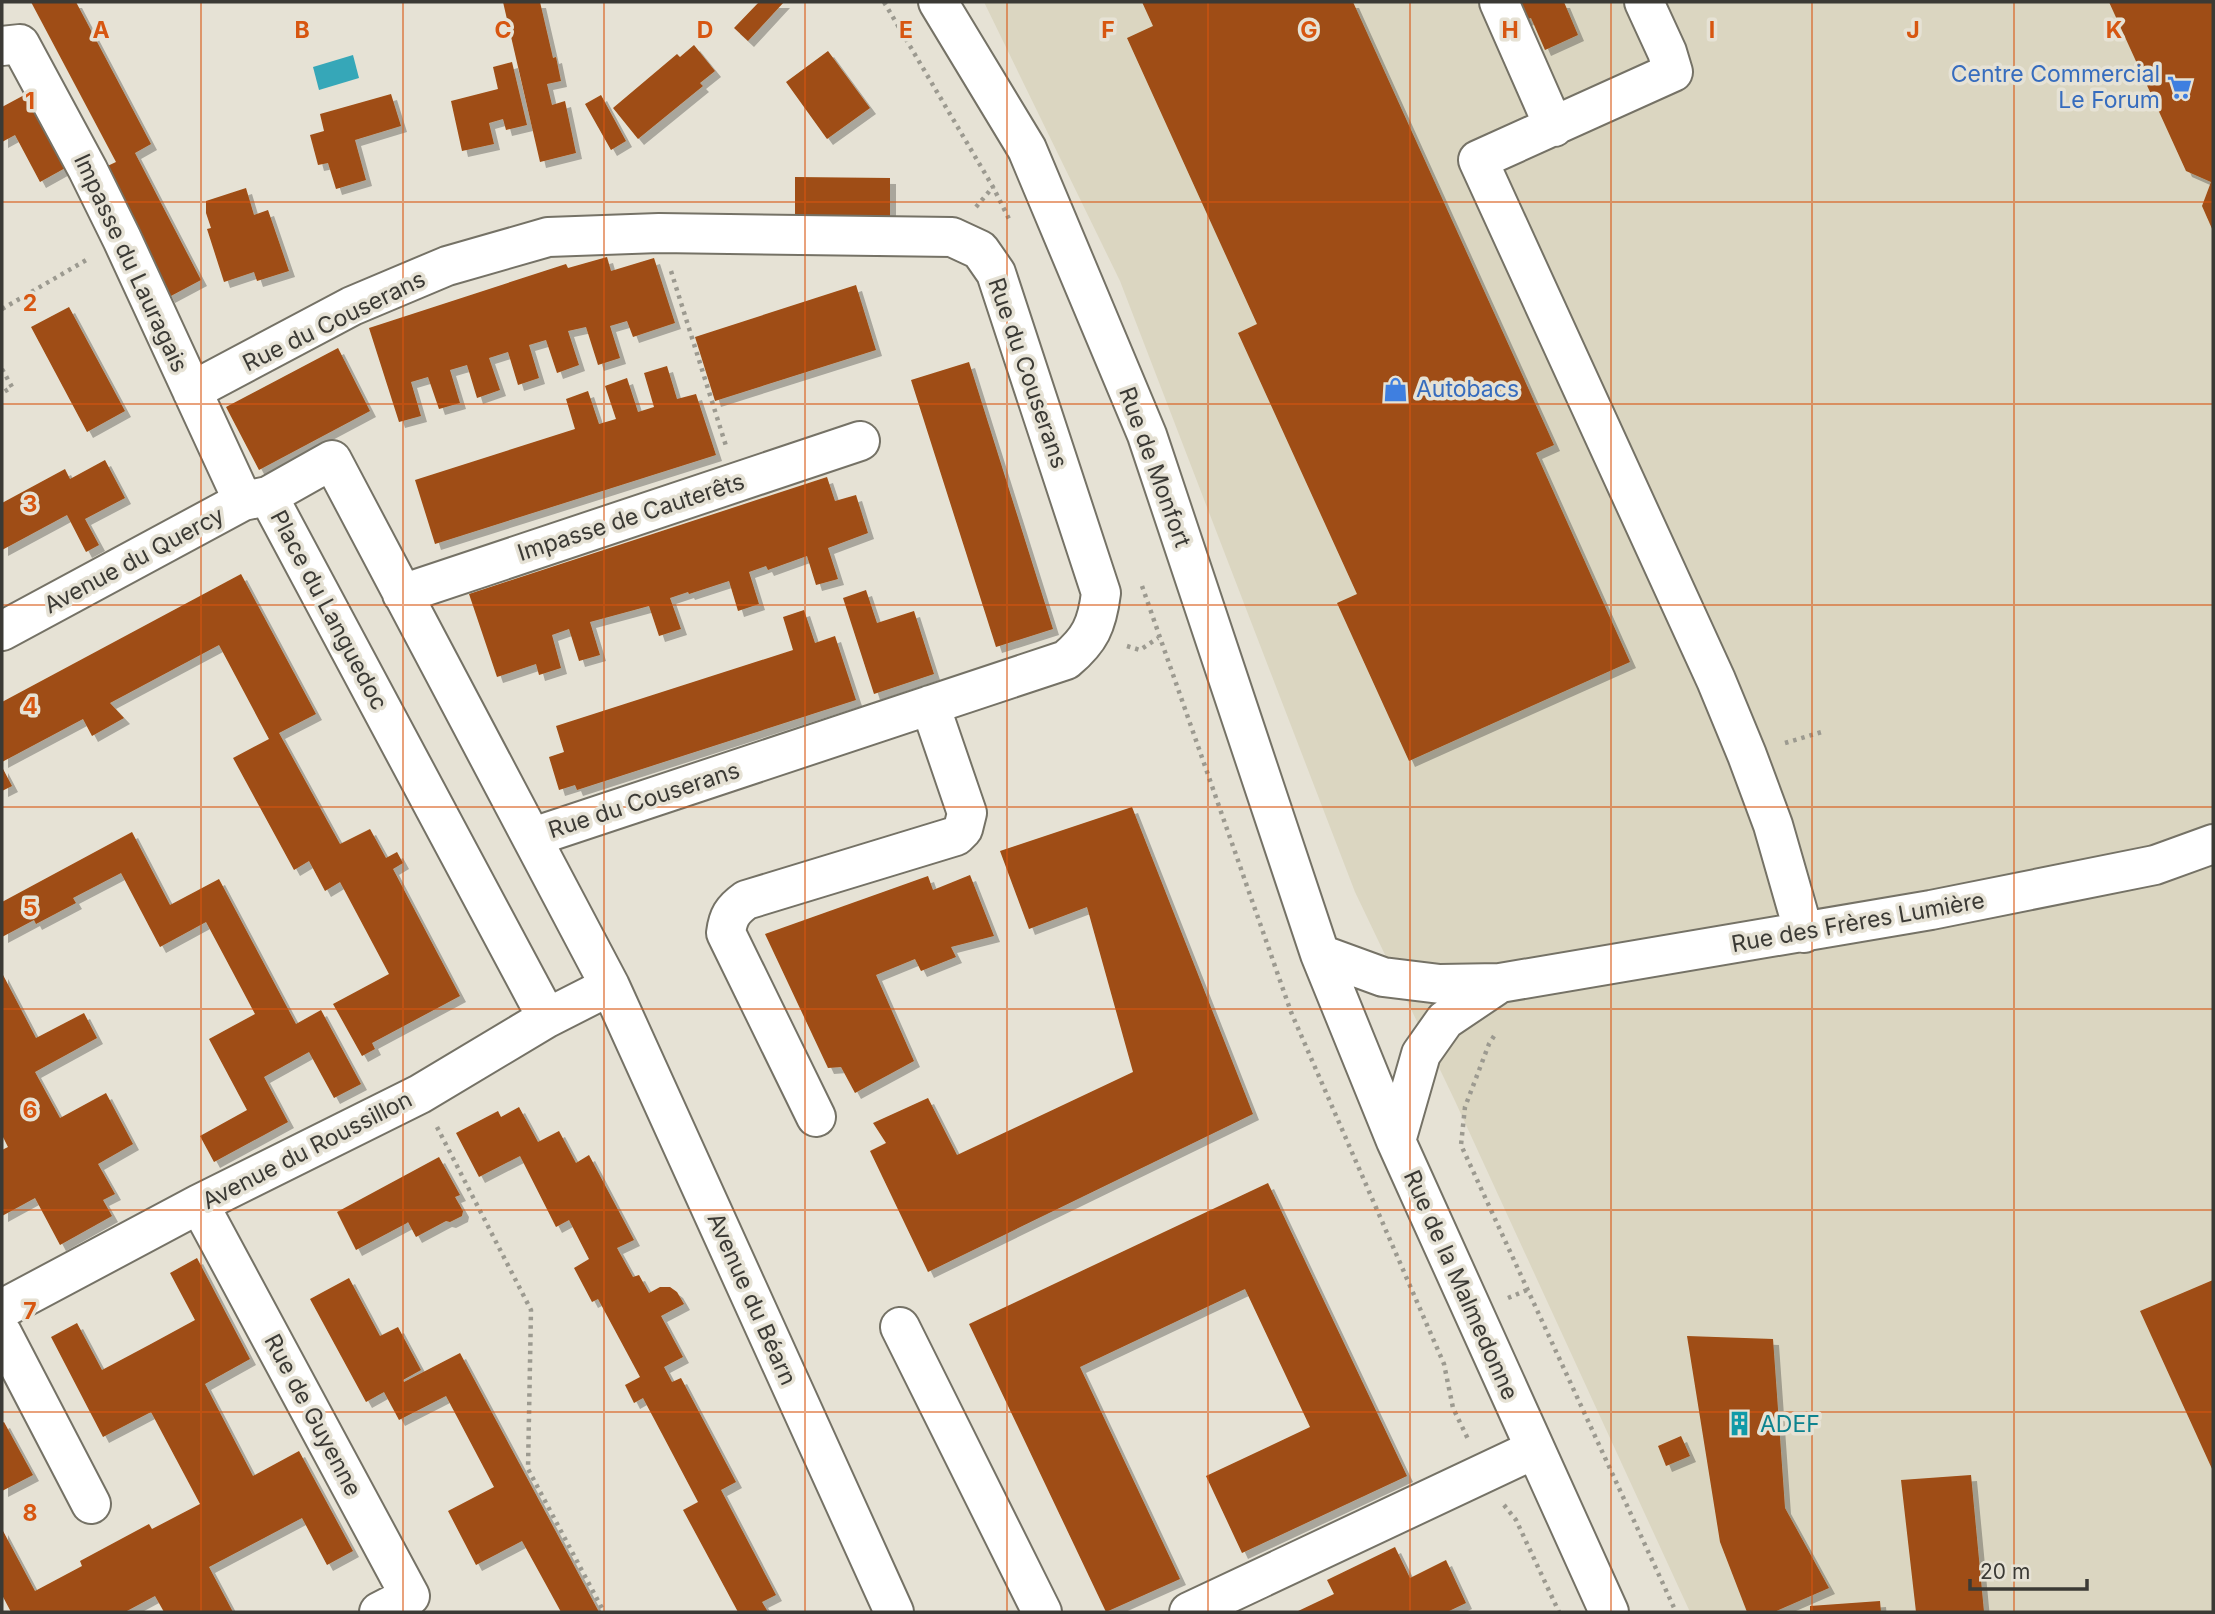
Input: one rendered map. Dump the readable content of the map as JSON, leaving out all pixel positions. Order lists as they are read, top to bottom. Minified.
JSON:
{"streets":{"street":["Impasse du Lauragais","Rue du Couserans","Rue de Monfort","Impasse de Cauterêts","Avenue du Quercy","Place du Languedoc","Rue des Frères Lumière","Avenue du Roussillon","Rue de la Malmedonne","Avenue du Béarn","Rue de Guyenne"]},"crossings":[["Impasse du Lauragais","Rue du Couserans"],["Impasse du Lauragais","Avenue du Quercy"],["Impasse du Lauragais","Place du Languedoc"],["Rue du Couserans","Place du Languedoc"],["Rue de Monfort","Rue des Frères Lumière"],["Rue de Monfort","Rue de la Malmedonne"],["Impasse de Cauterêts","Place du Languedoc"],["Avenue du Quercy","Place du Languedoc"],["Place du Languedoc","Avenue du Roussillon"],["Place du Languedoc","Avenue du Béarn"],["Rue des Frères Lumière","Rue de la Malmedonne"],["Avenue du Roussillon","Avenue du Béarn"],["Avenue du Roussillon","Rue de Guyenne"]],"places":{"supermarket":["Centre Commercial Le Forum"],"shop":["Autobacs"],"building":["ADEF"]},"scale_bar":"20 m","grid":{"columns":["A","B","C","D","E","F","G","H","I","J","K"],"rows":["1","2","3","4","5","6","7","8"]}}
